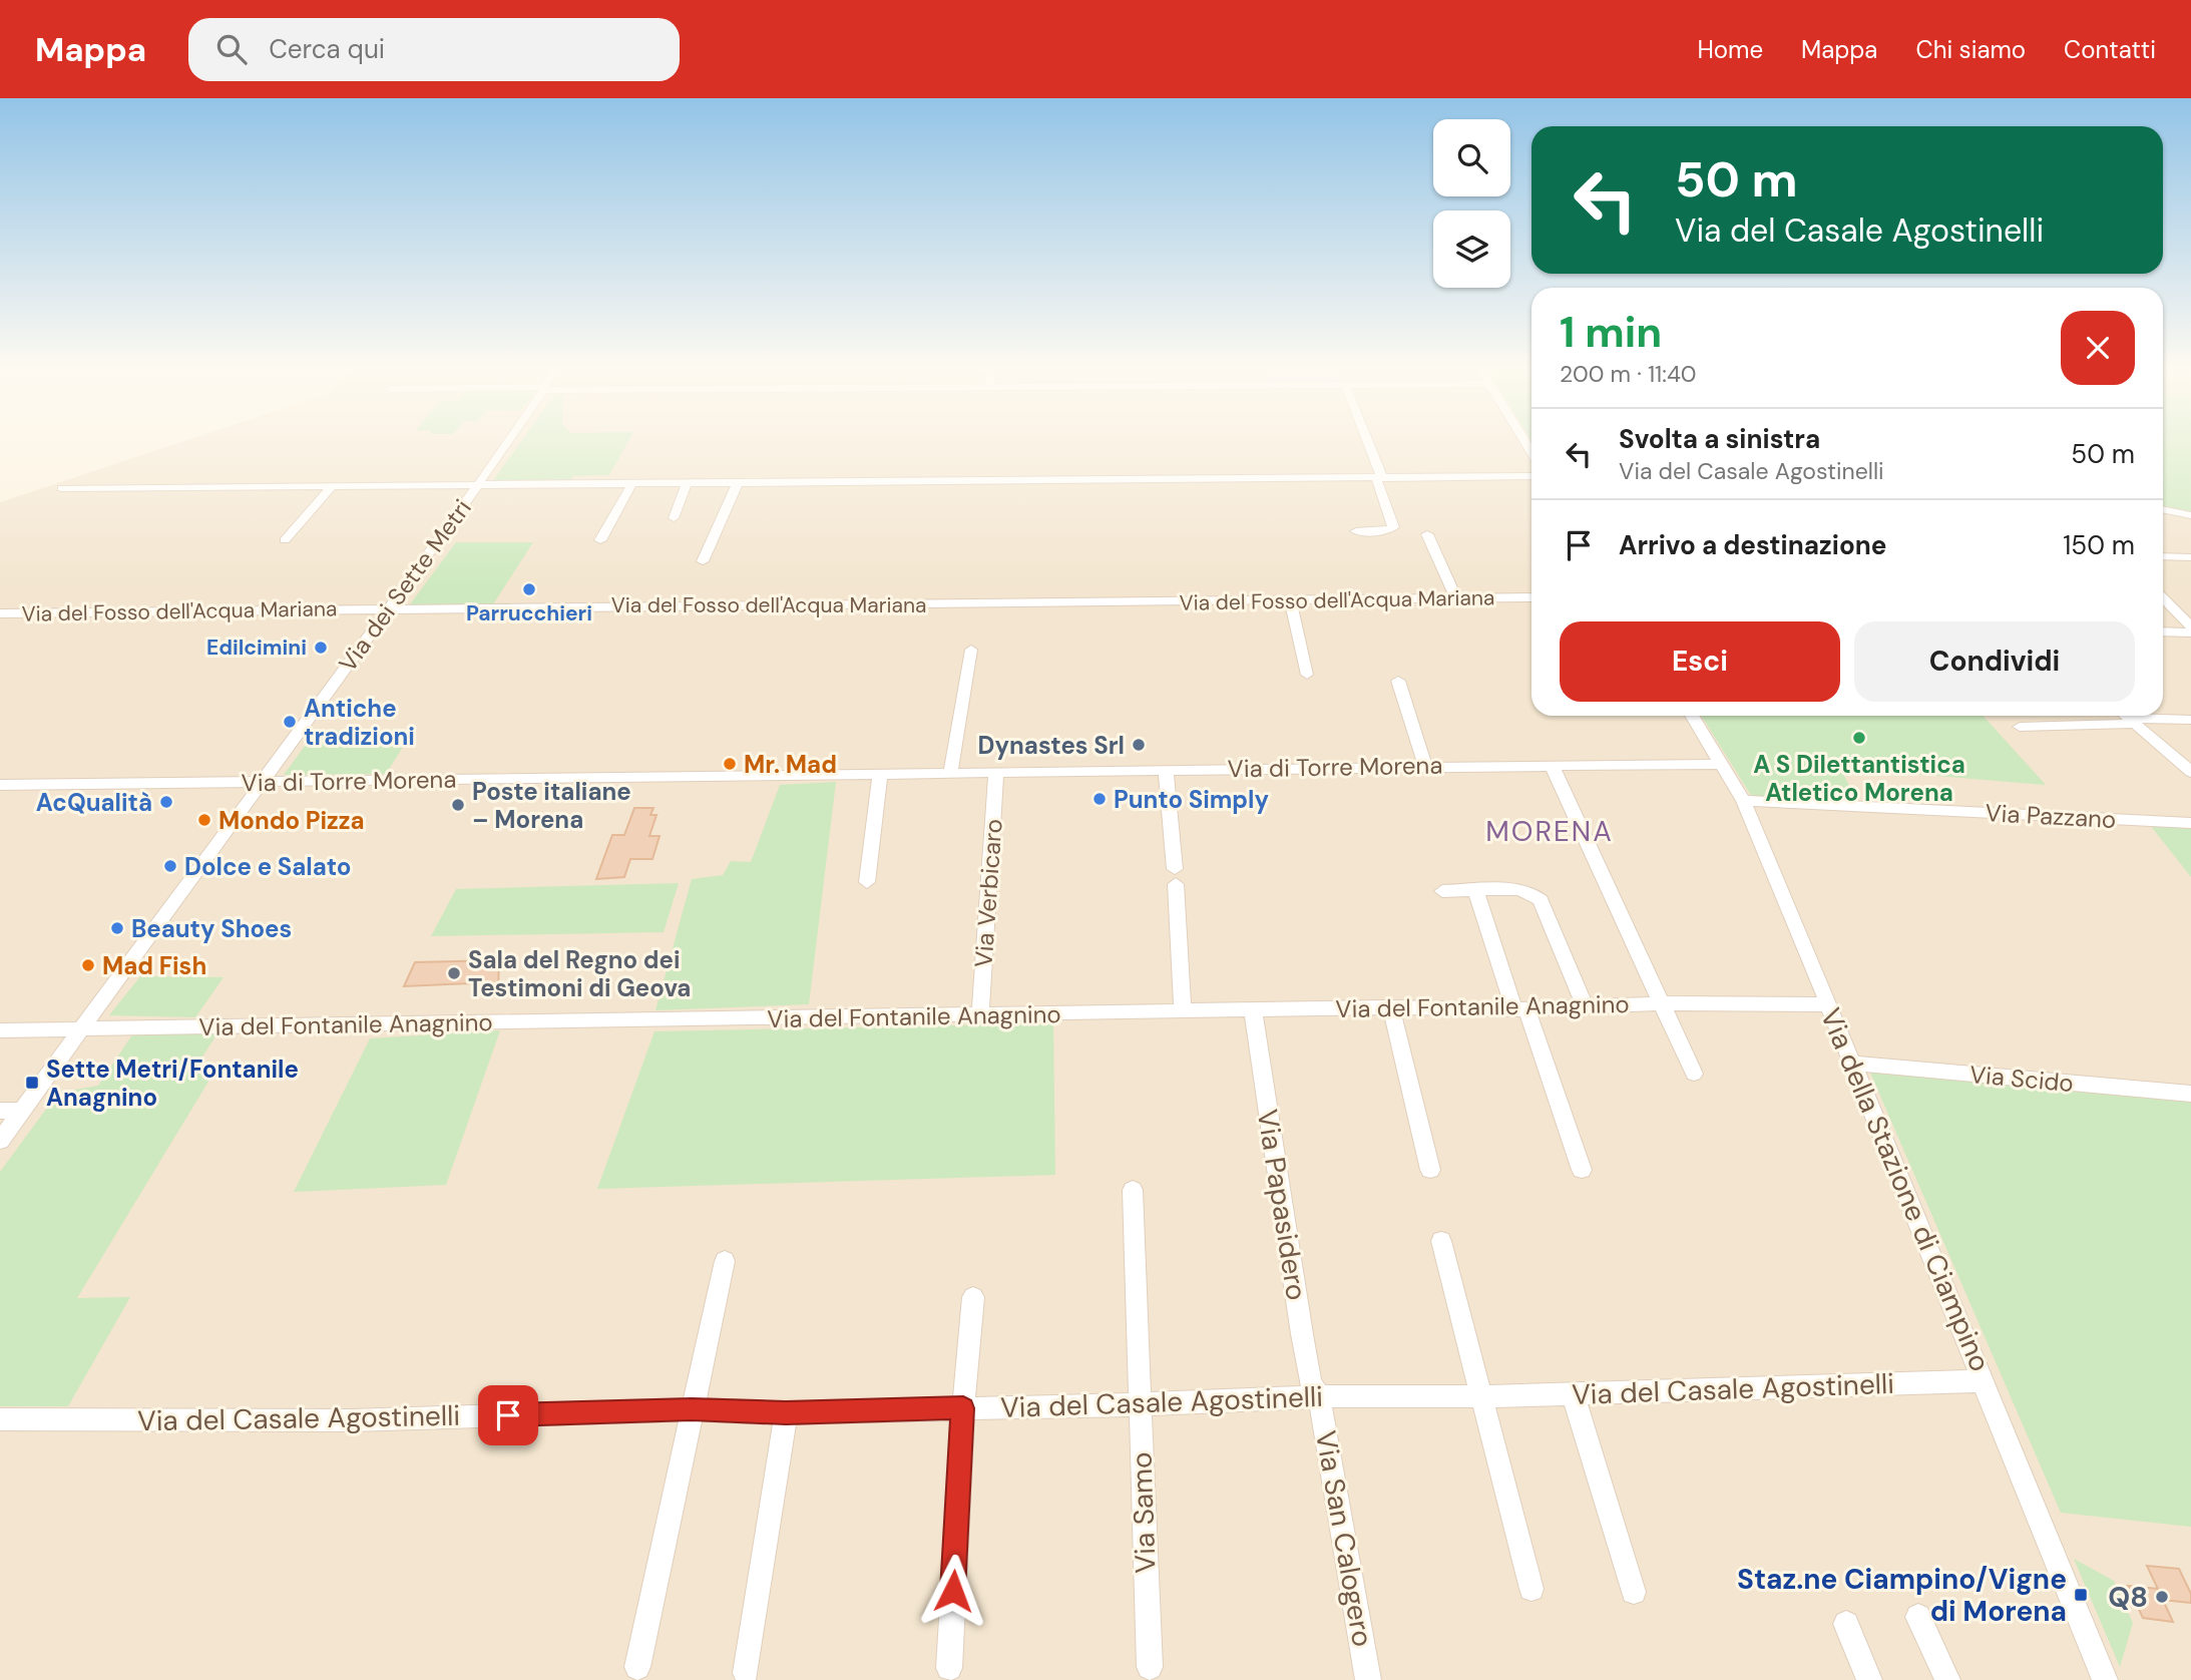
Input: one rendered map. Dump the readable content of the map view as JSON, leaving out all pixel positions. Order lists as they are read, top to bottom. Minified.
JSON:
{"streets":{"street":["Via dei Sette Metri","Via del Fosso dell'Acqua Mariana","Via di Torre Morena","Via Pazzano","Via Verbicaro","Via del Fontanile Anagnino","Via Scido","Via della Stazione di Ciampino","Via Papasidero","Via del Casale Agostinelli","Via Samo","Via San Calogero"]},"crossings":[["Via dei Sette Metri","Via del Fosso dell'Acqua Mariana"],["Via dei Sette Metri","Via di Torre Morena"],["Via dei Sette Metri","Via del Fontanile Anagnino"],["Via di Torre Morena","Via Verbicaro"],["Via di Torre Morena","Via della Stazione di Ciampino"],["Via Pazzano","Via della Stazione di Ciampino"],["Via Verbicaro","Via del Fontanile Anagnino"],["Via del Fontanile Anagnino","Via della Stazione di Ciampino"],["Via del Fontanile Anagnino","Via Papasidero"],["Via Scido","Via della Stazione di Ciampino"],["Via della Stazione di Ciampino","Via del Casale Agostinelli"],["Via Papasidero","Via del Casale Agostinelli"],["Via Papasidero","Via San Calogero"],["Via del Casale Agostinelli","Via Samo"],["Via del Casale Agostinelli","Via San Calogero"]],"districts":["MORENA"],"places":{"other":["Parrucchieri","Edilcimini","Antiche tradizioni","A S Dilettantistica Atletico Morena","Dynastes Srl","Mr. Mad","Punto Simply","AcQualità","Poste italiane – Morena","Mondo Pizza","Dolce e Salato","Beauty Shoes","Mad Fish","Sala del Regno dei Testimoni di Geova","Q8"],"transit":["Sette Metri/Fontanile Anagnino","Staz.ne Ciampino/Vigne di Morena"]},"page":{"header":"Mappa","search":"Cerca qui","nav":["Home","Mappa","Chi siamo","Contatti"],"turn":["50 m","Via del Casale Agostinelli"],"heading":["1 min","200 m · 11:40"],"list":[{"name":"Svolta a sinistra","note":"Via del Casale Agostinelli","value":"50 m"},{"name":"Arrivo a destinazione","value":"150 m"}],"buttons":["Esci","Condividi"]}}
